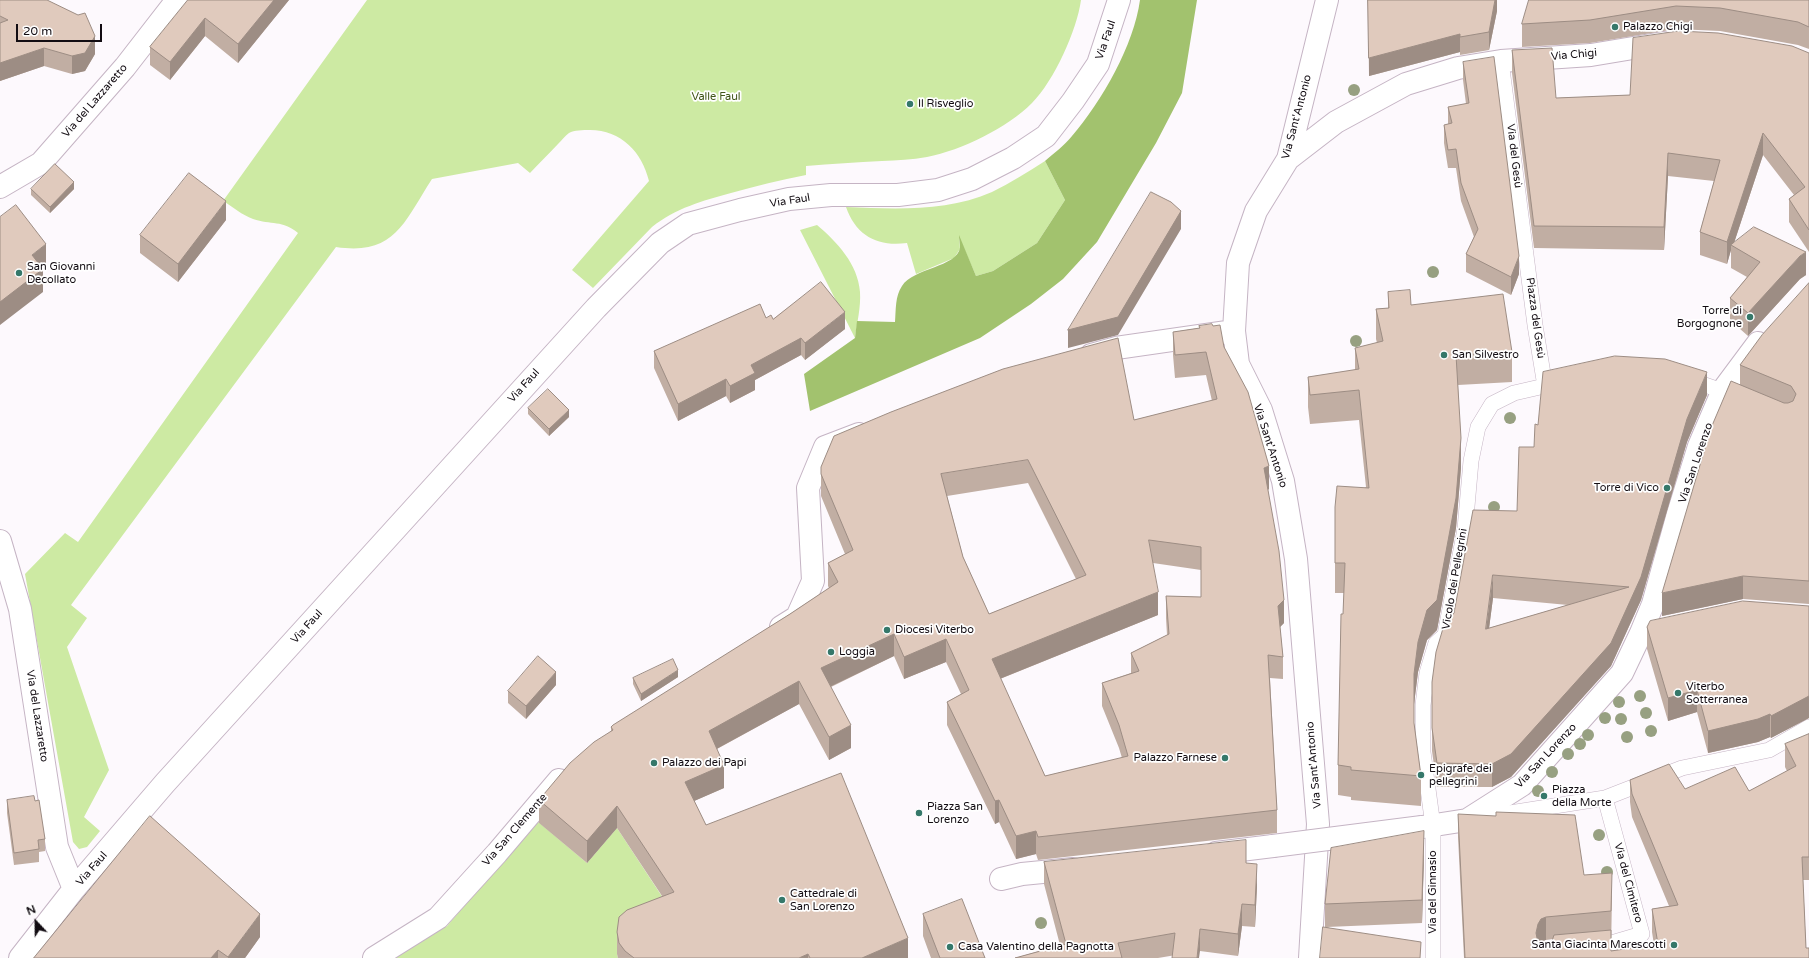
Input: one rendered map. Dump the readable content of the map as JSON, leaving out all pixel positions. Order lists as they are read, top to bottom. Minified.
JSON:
{"streets":{"street":["Via Faul","Via Chigi","Via del Lazzaretto","Via Sant'Antonio","Via San Lorenzo","Via San Clemente"],"lane":["Via del Gesù","Piazza del Gesù","Vicolo dei Pellegrini","Via del Cimitero","Via del Ginnasio"]},"crossings":[["Via Faul","Via del Lazzaretto"],["Via Chigi","Via Sant'Antonio"],["Via Chigi","Via del Gesù"],["Via del Gesù","Piazza del Gesù"],["Piazza del Gesù","Vicolo dei Pellegrini"],["Via San Lorenzo","Vicolo dei Pellegrini"],["Via San Lorenzo","Via del Ginnasio"],["Vicolo dei Pellegrini","Via del Ginnasio"]],"parks":["Valle Faul"],"places":["Palazzo Chigi","Il Risveglio","San Giovanni Decollato","Torre di Borgognone","San Silvestro","Torre di Vico","Diocesi Viterbo","Loggia","Viterbo Sotterranea","Palazzo Farnese","Palazzo dei Papi","Epigrafe dei pellegrini","Piazza della Morte","Piazza San Lorenzo","Cattedrale di San Lorenzo","Santa Giacinta Marescotti","Casa Valentino della Pagnotta"],"scale_bar":"20 m","north":"top"}
